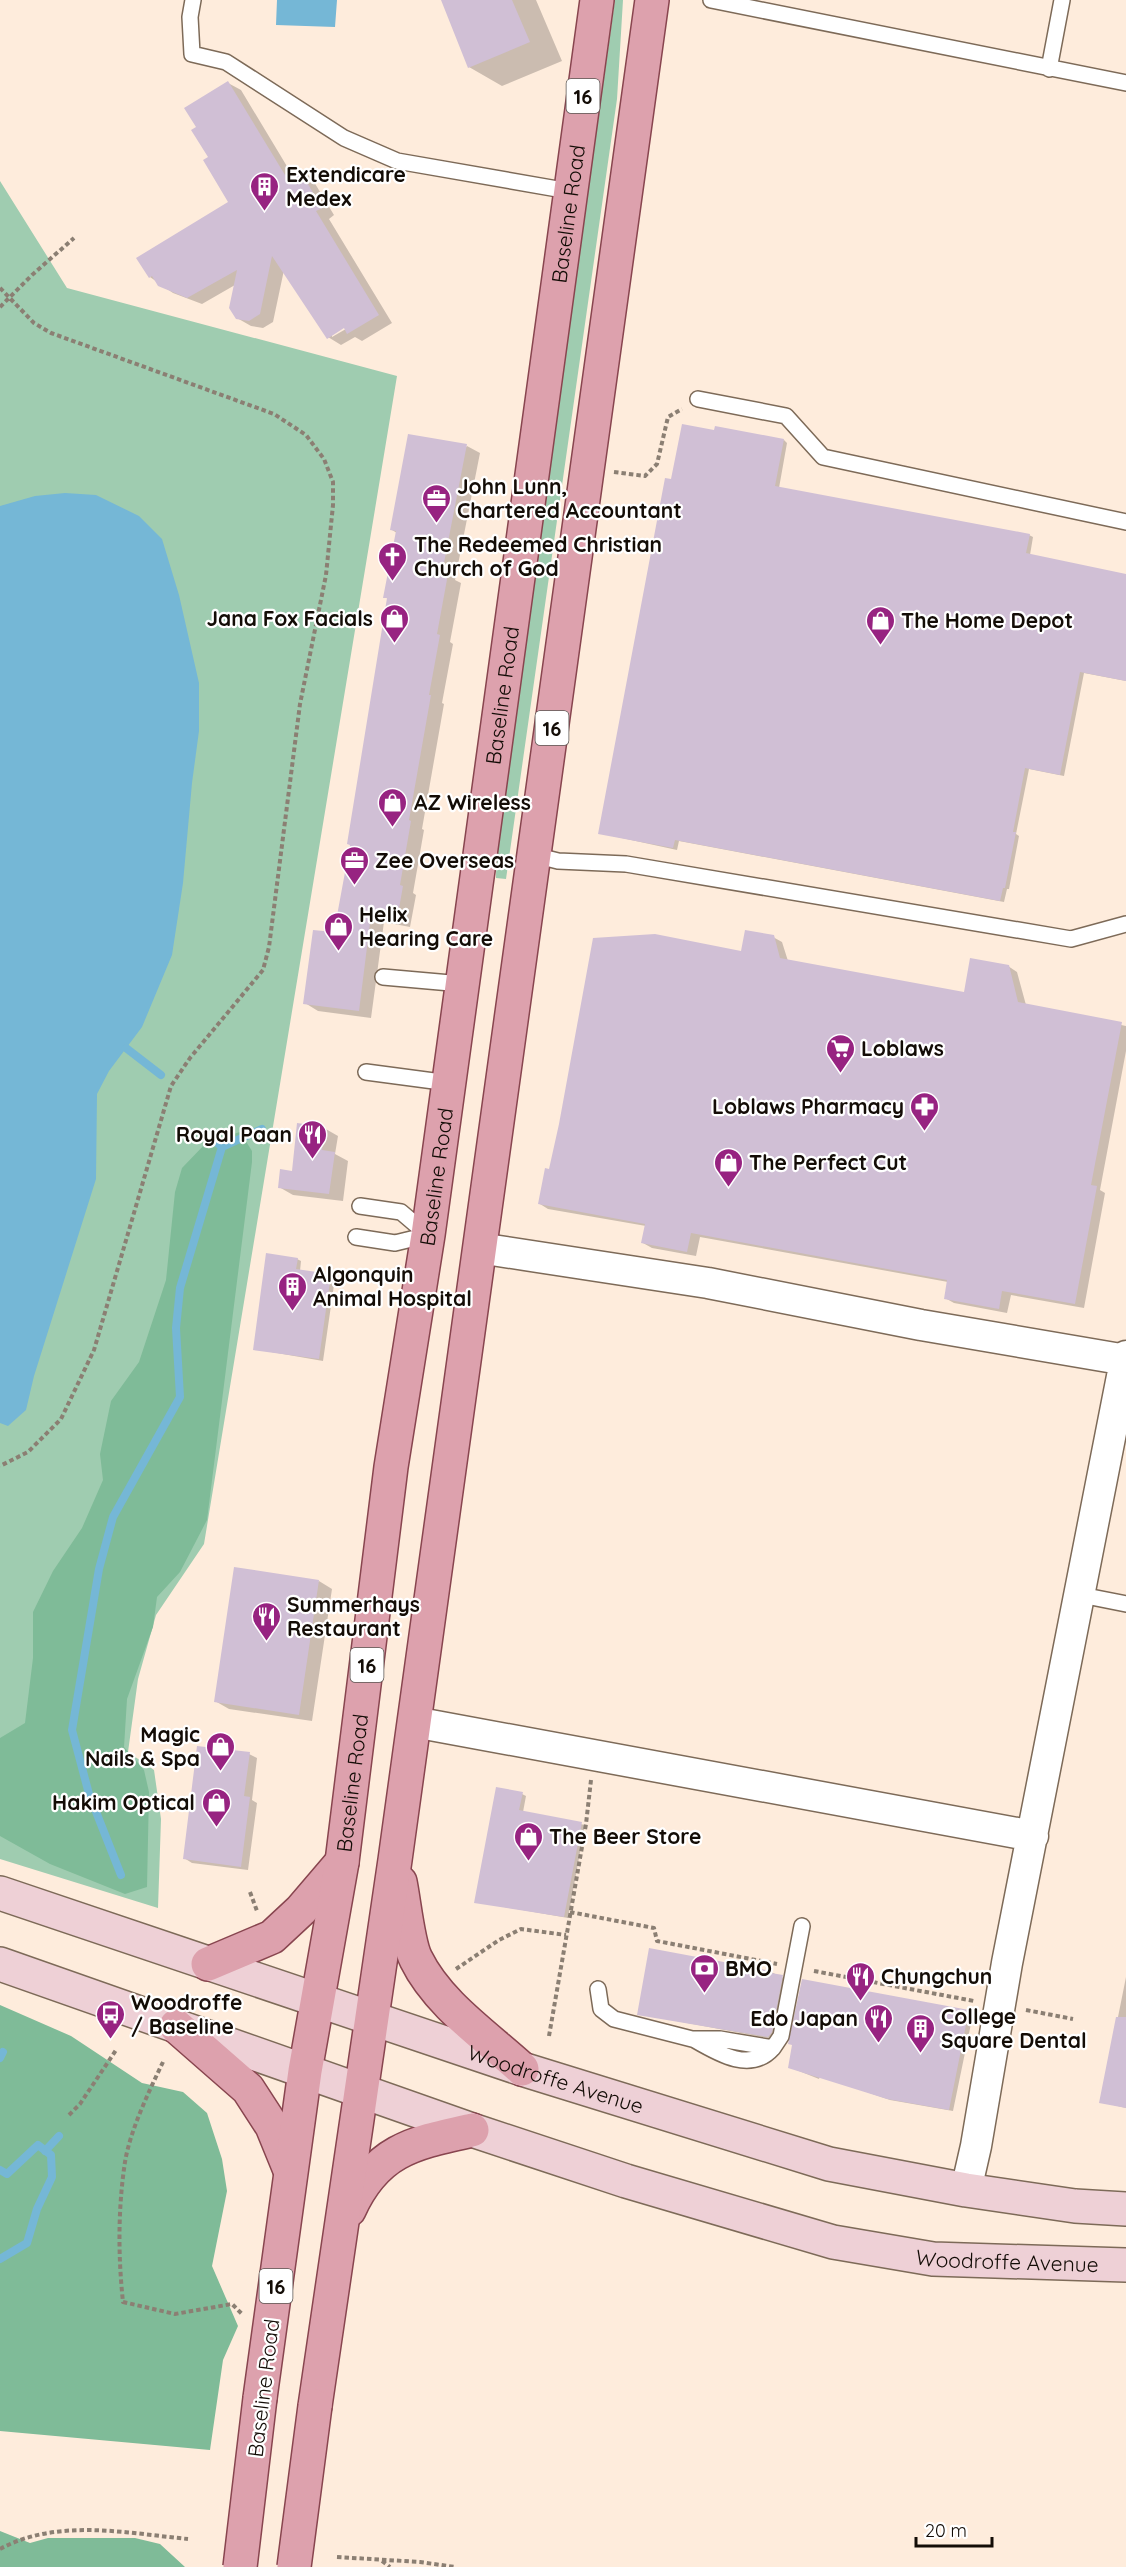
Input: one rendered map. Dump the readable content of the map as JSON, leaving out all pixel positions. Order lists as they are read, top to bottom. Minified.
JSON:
{"streets":{"main road":["16","Baseline Road","Woodroffe Avenue"]},"crossings":[["16","Woodroffe Avenue"],["Baseline Road","Woodroffe Avenue"]],"places":{"building":["Extendicare Medex","Algonquin Animal Hospital","College Square Dental"],"office":["John Lunn, Chartered Accountant","Zee Overseas"],"church":["The Redeemed Christian Church of God"],"shop":["Jana Fox Facials","The Home Depot","AZ Wireless","Helix Hearing Care","The Perfect Cut","Magic Nails & Spa","Hakim Optical","The Beer Store"],"supermarket":["Loblaws"],"pharmacy":["Loblaws Pharmacy"],"restaurant":["Royal Paan","Summerhays Restaurant","Chungchun","Edo Japan"],"bank":["BMO"],"bus stop":["Woodroffe / Baseline"]},"scale_bar":"20 m"}
